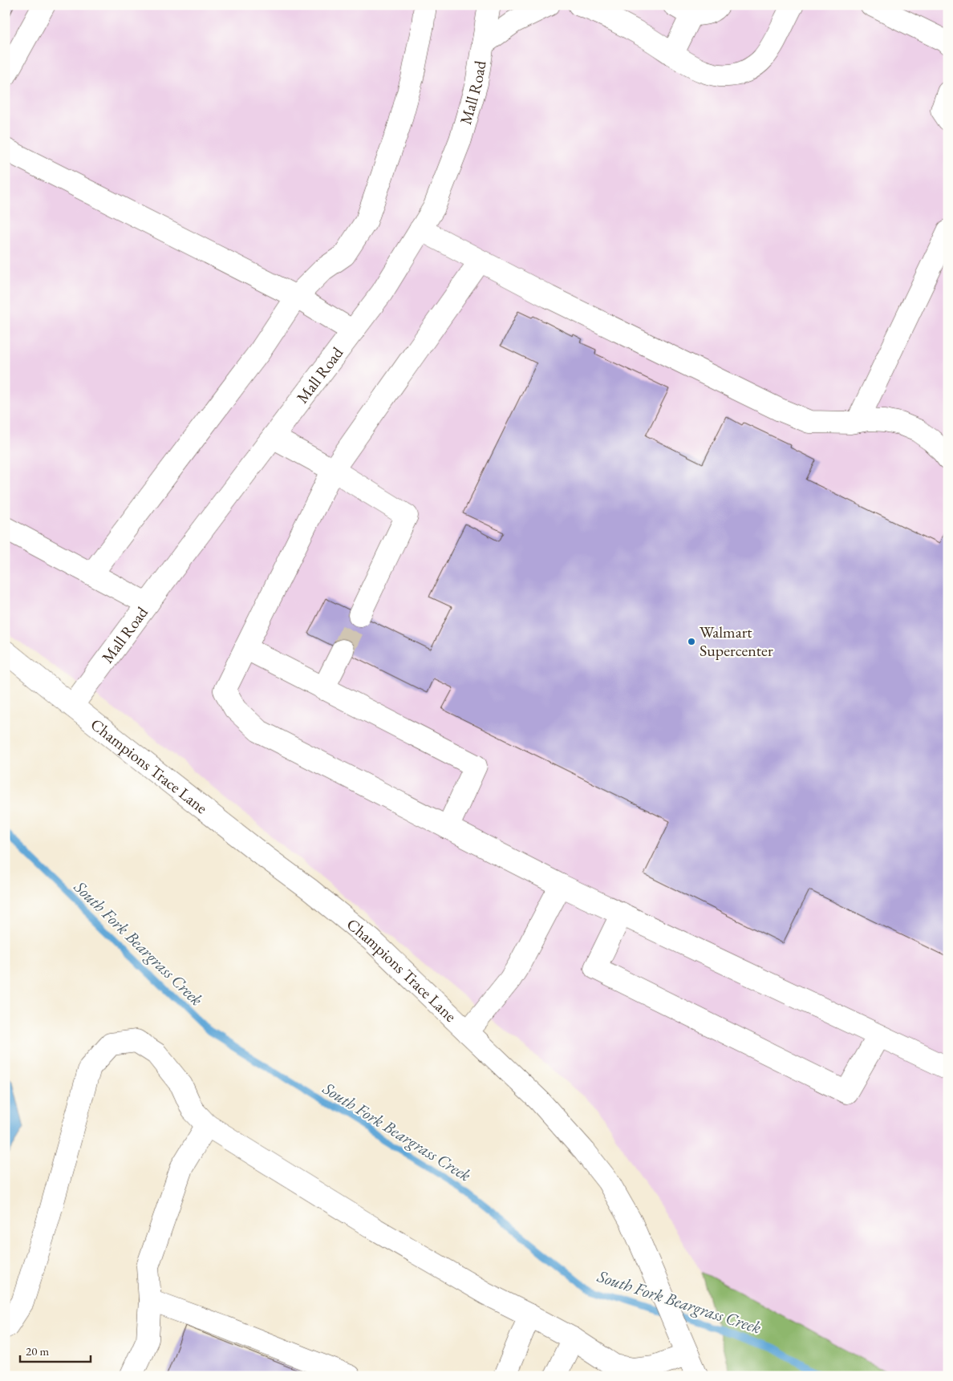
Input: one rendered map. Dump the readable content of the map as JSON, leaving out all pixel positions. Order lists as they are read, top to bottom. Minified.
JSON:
{"streets":{"street":["Mall Road","Champions Trace Lane"]},"crossings":[["Mall Road","Champions Trace Lane"]],"water":["South Fork Beargrass Creek"],"places":["Walmart Supercenter"],"scale_bar":"20 m"}
